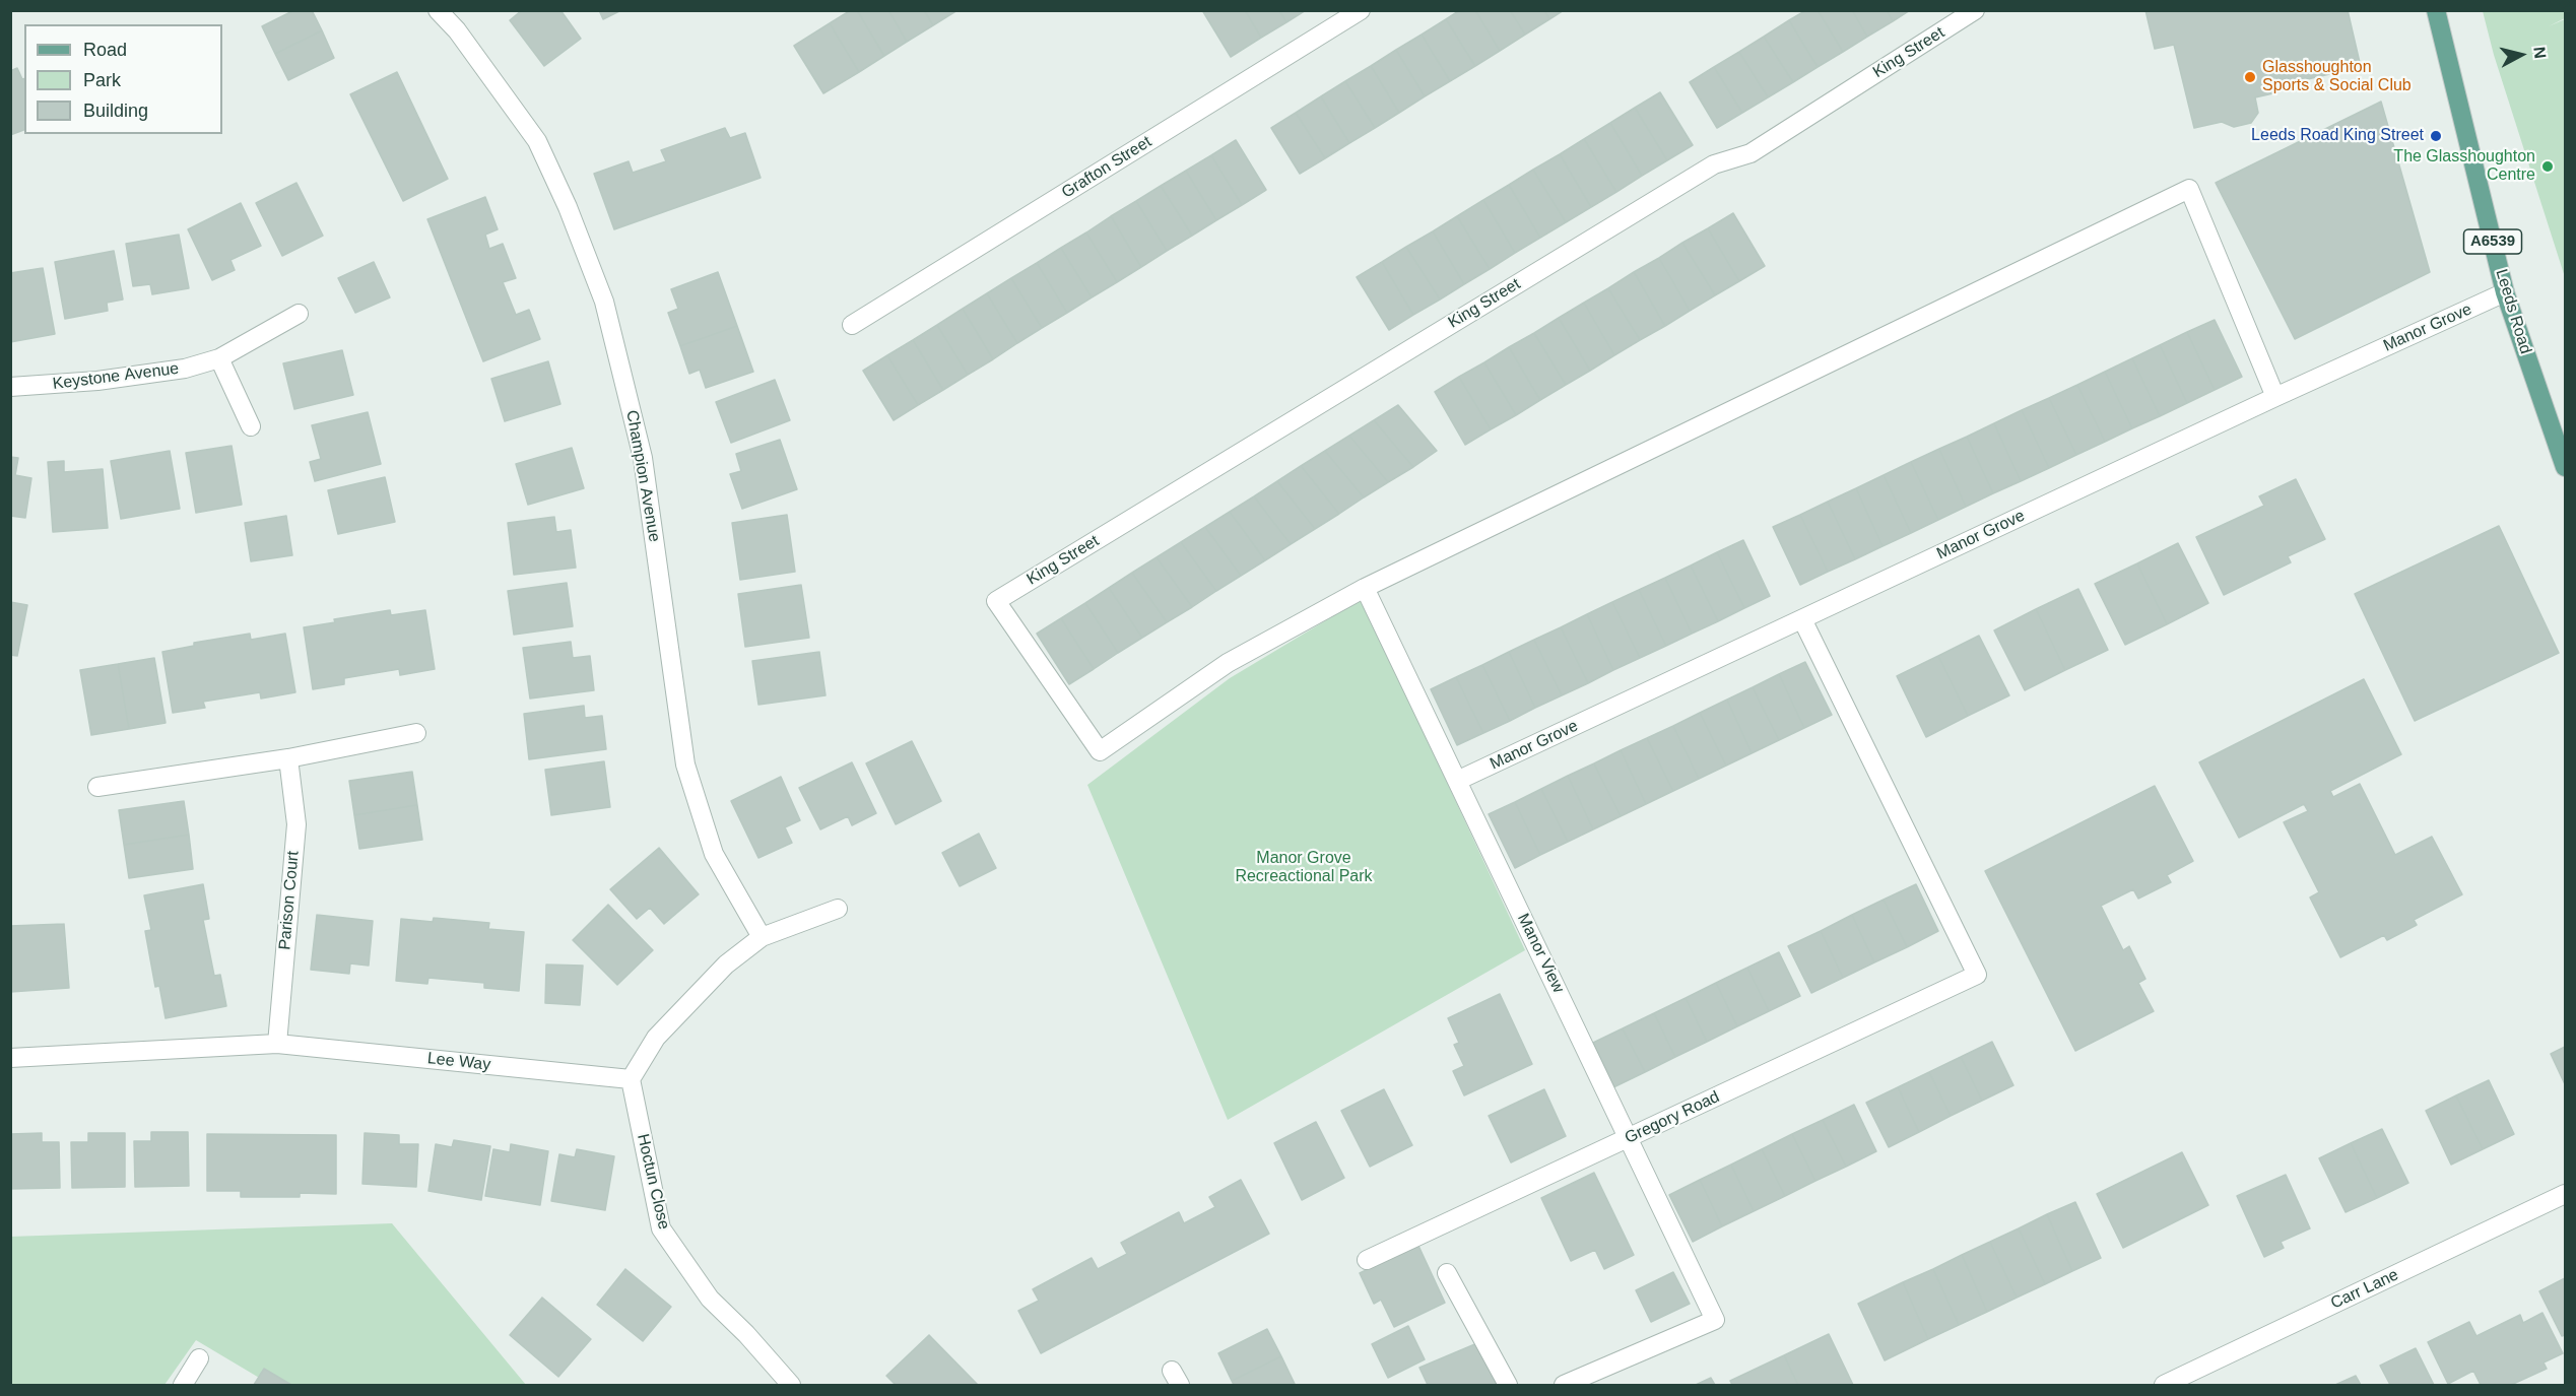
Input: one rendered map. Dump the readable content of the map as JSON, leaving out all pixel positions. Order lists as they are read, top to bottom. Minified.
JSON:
{"streets":{"main road":["A6539","Leeds Road"],"street":["King Street","Grafton Street","Manor Grove","Keystone Avenue","Champion Avenue","Parison Court","Manor View","Lee Way","Gregory Road","Hoctun Close","Carr Lane"]},"crossings":[["King Street","Manor View"],["Leeds Road","Manor Grove"],["Manor Grove","Manor View"],["Manor Grove","Gregory Road"],["Parison Court","Lee Way"],["Manor View","Gregory Road"],["Lee Way","Hoctun Close"]],"parks":["Manor Grove Recreactional Park"],"places":["Glasshoughton Sports & Social Club","Leeds Road King Street","The Glasshoughton Centre"],"legend":["Road","Park","Building"],"north":"right"}
